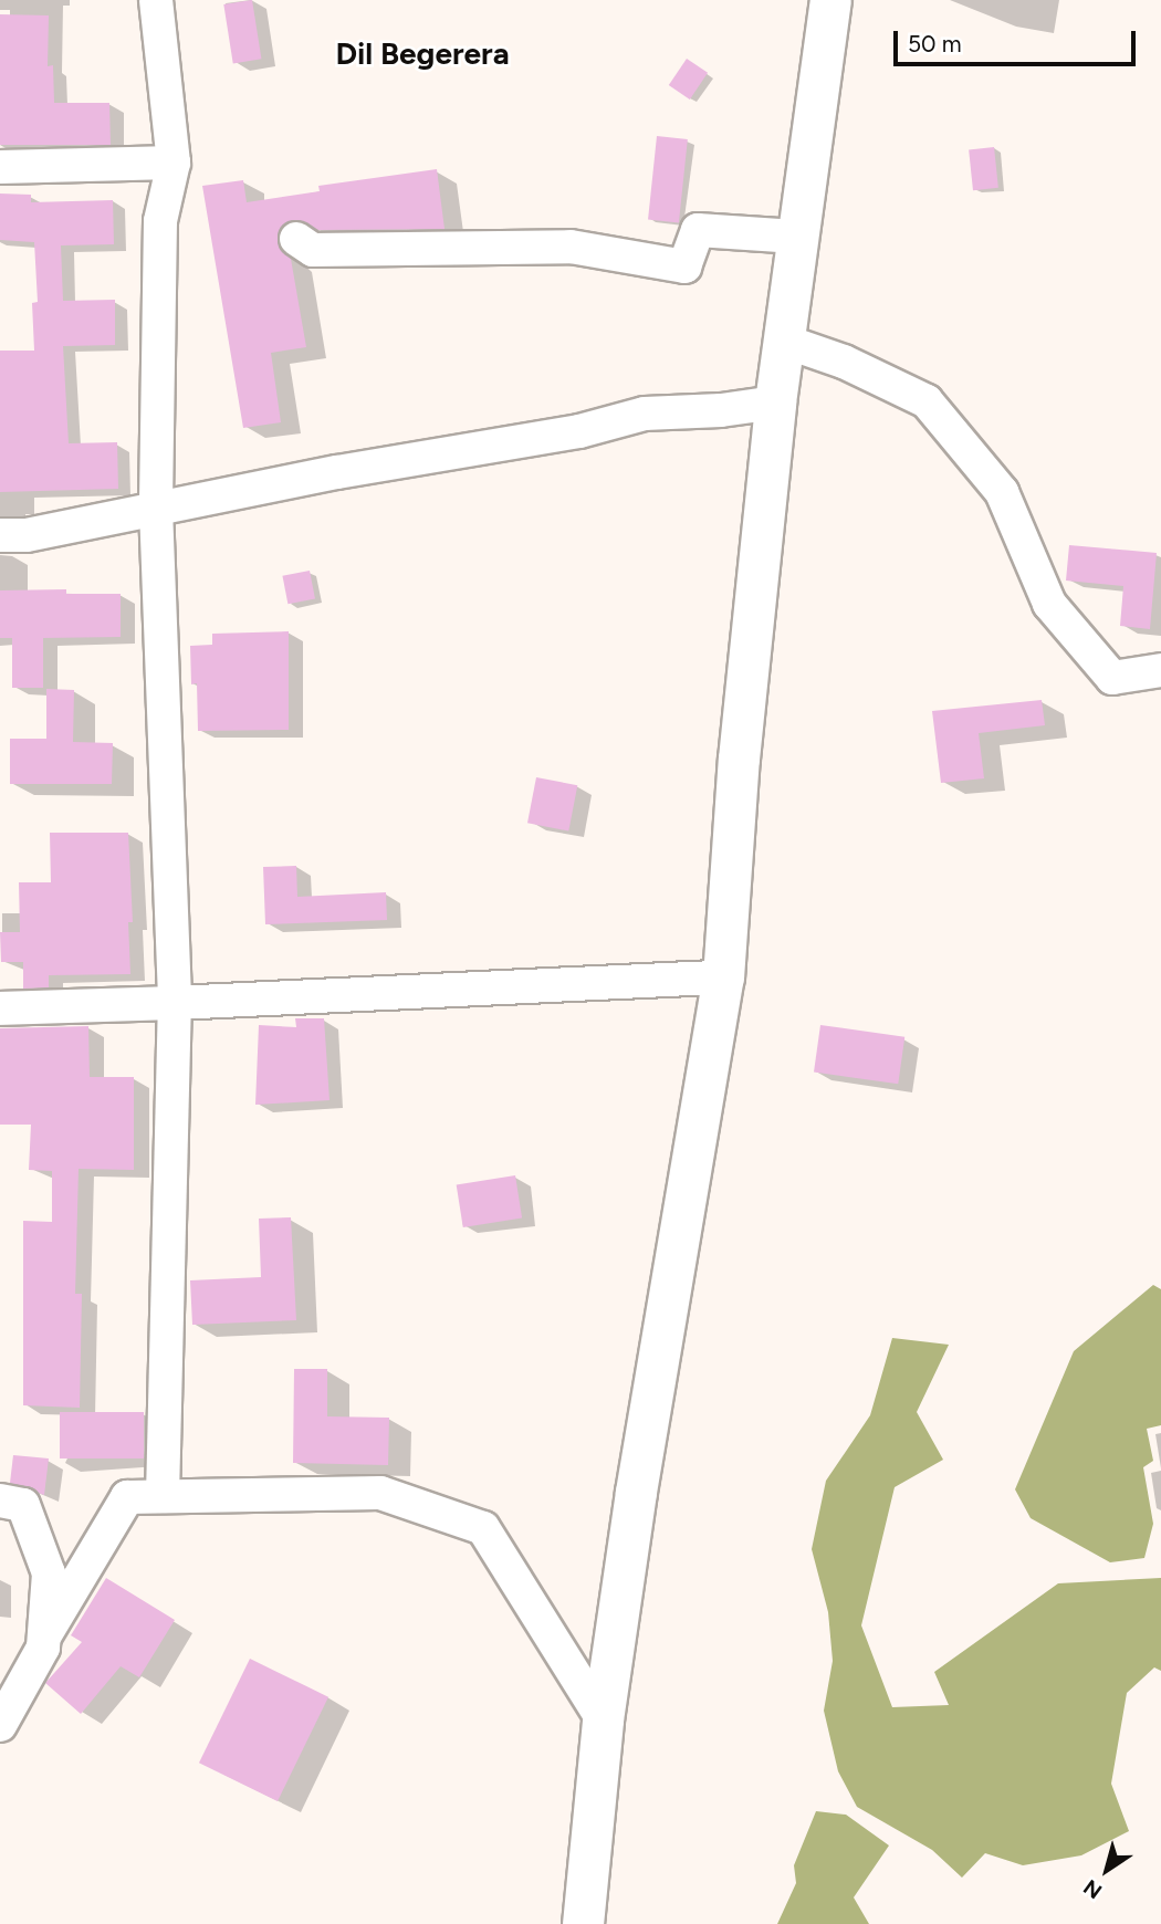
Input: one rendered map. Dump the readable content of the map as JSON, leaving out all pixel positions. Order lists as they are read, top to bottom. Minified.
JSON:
{"districts":["Dil Begerera"],"scale_bar":"50 m","north":"bottom left"}
